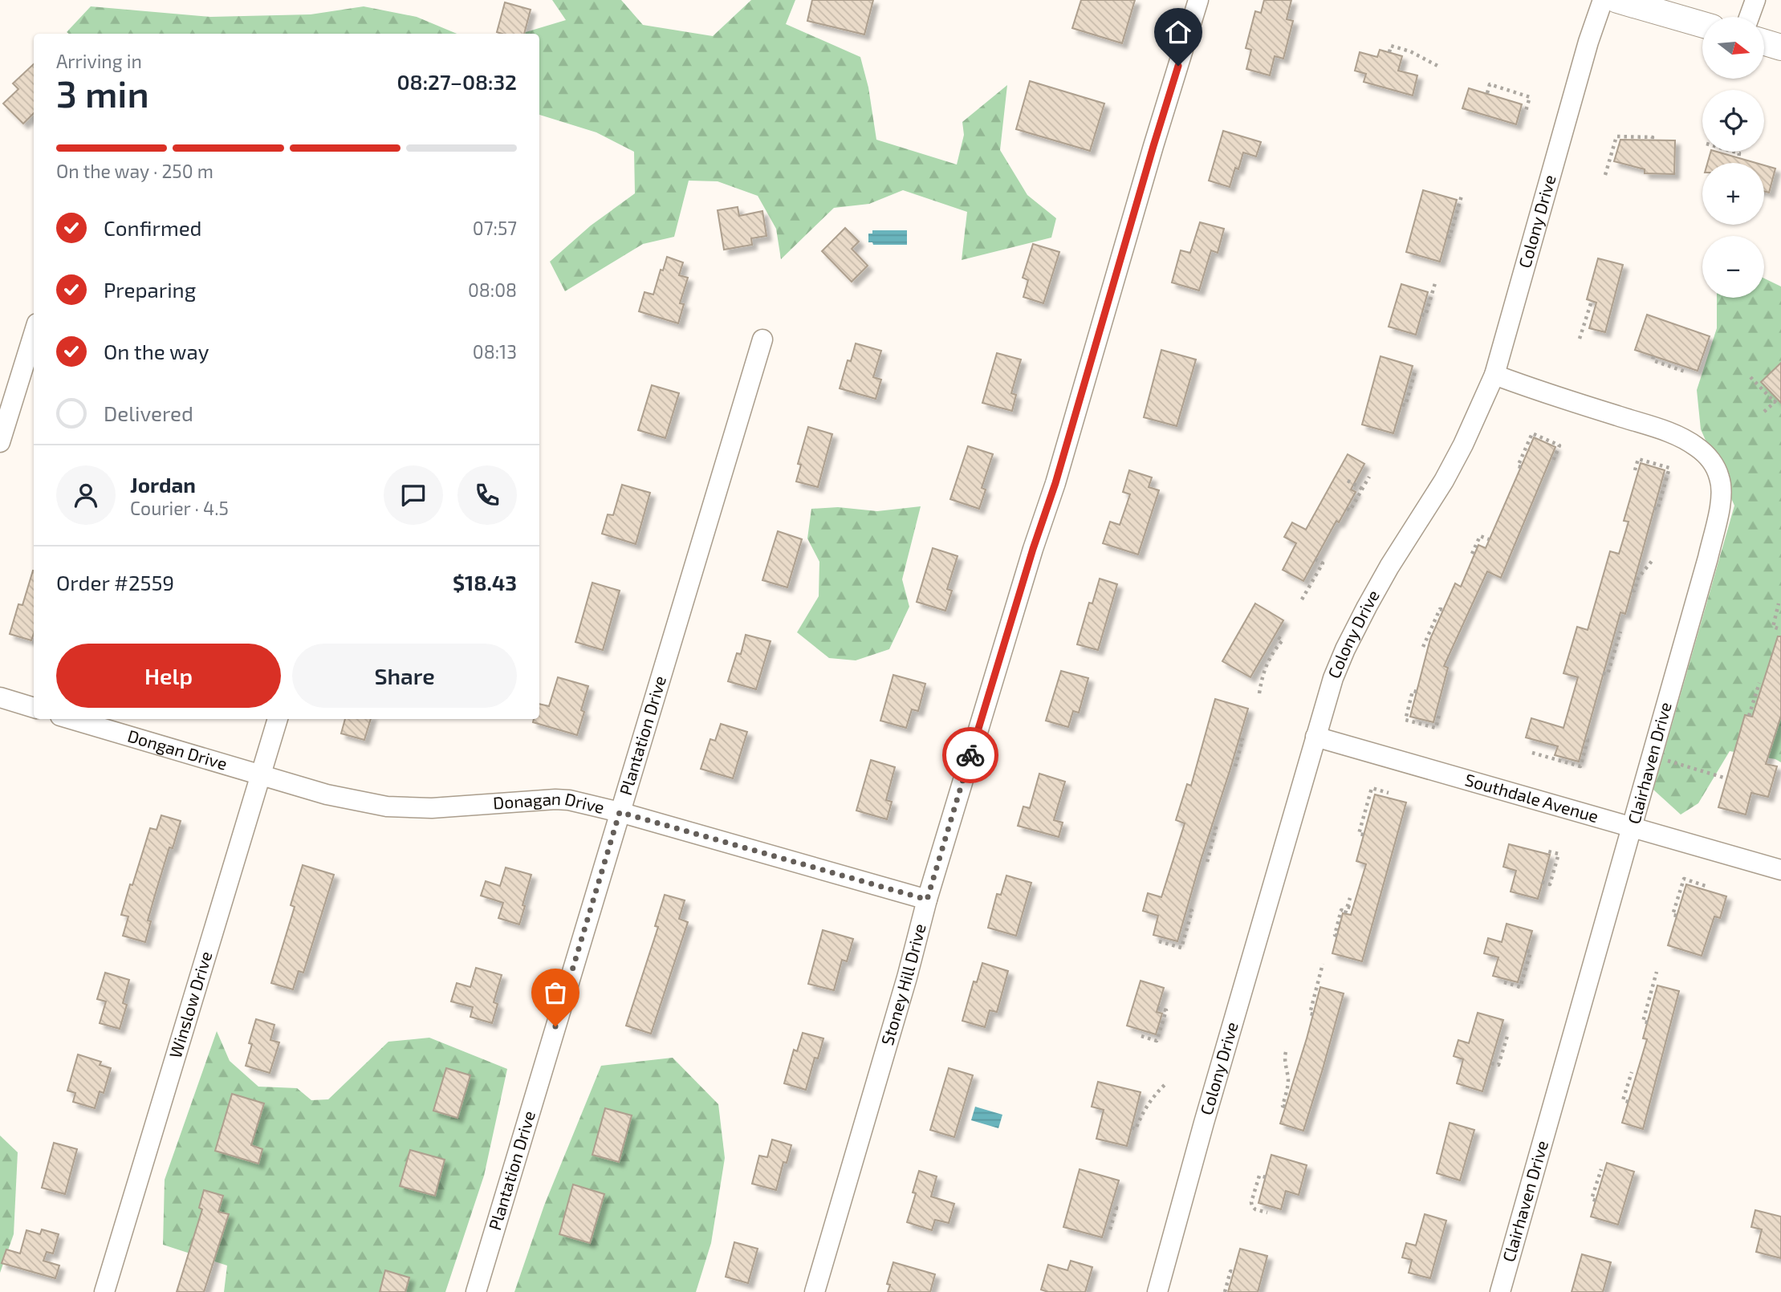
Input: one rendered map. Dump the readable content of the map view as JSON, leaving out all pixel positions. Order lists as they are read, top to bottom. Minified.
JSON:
{"streets":{"street":["Colony Drive","Plantation Drive","Dongan Drive","Clairhaven Drive","Southdale Avenue","Donagan Drive","Stoney Hill Drive","Winslow Drive"]},"crossings":[["Colony Drive","Clairhaven Drive"],["Colony Drive","Southdale Avenue"],["Plantation Drive","Donagan Drive"],["Dongan Drive","Donagan Drive"],["Dongan Drive","Winslow Drive"],["Clairhaven Drive","Southdale Avenue"],["Donagan Drive","Stoney Hill Drive"],["Donagan Drive","Winslow Drive"]],"north":"right","page":{"map_buttons":["+","−"],"heading":["3 min","Arriving in","08:27–08:32"],"panel":["Jordan","Courier · 4.5","Order #2559","$18.43"],"bar":"On the way · 250 m","list":[["Confirmed","07:57"],["Preparing","08:08"],["On the way","08:13"],"Delivered"],"buttons":["Help","Share"]}}
